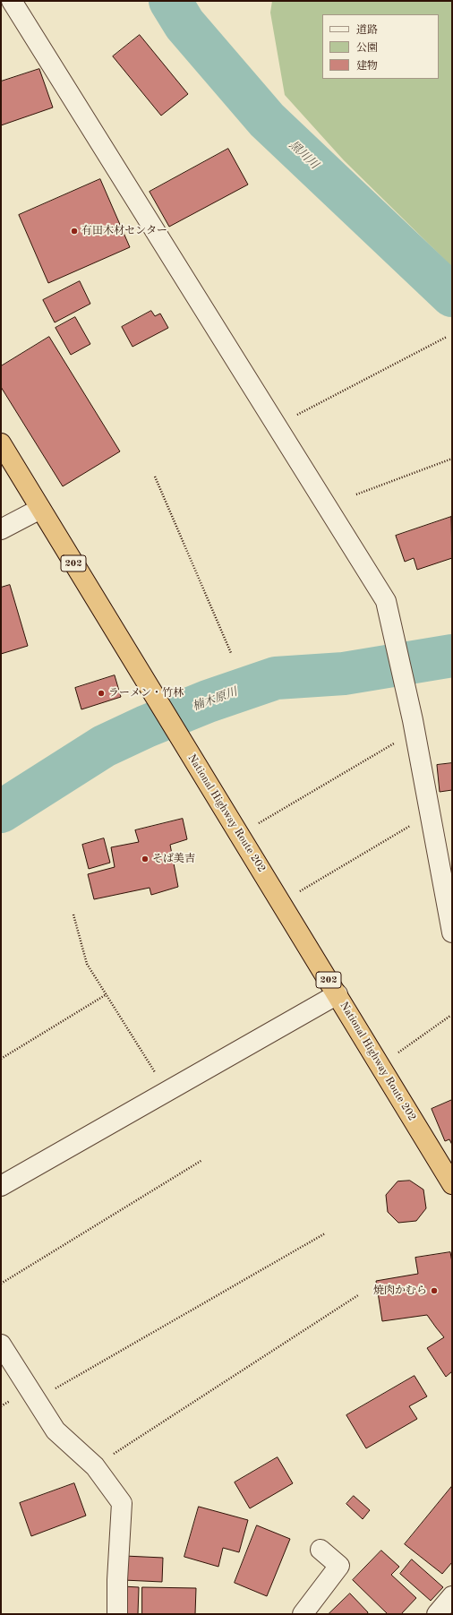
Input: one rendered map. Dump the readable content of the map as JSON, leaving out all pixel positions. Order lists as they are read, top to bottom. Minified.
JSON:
{"streets":{"highway":["202","National Highway Route 202"]},"water":["黒川川","楠木原川"],"places":["有田木材センター","ラーメン・竹林","そば美吉","焼肉かむら"],"legend":["道路","公園","建物"]}
